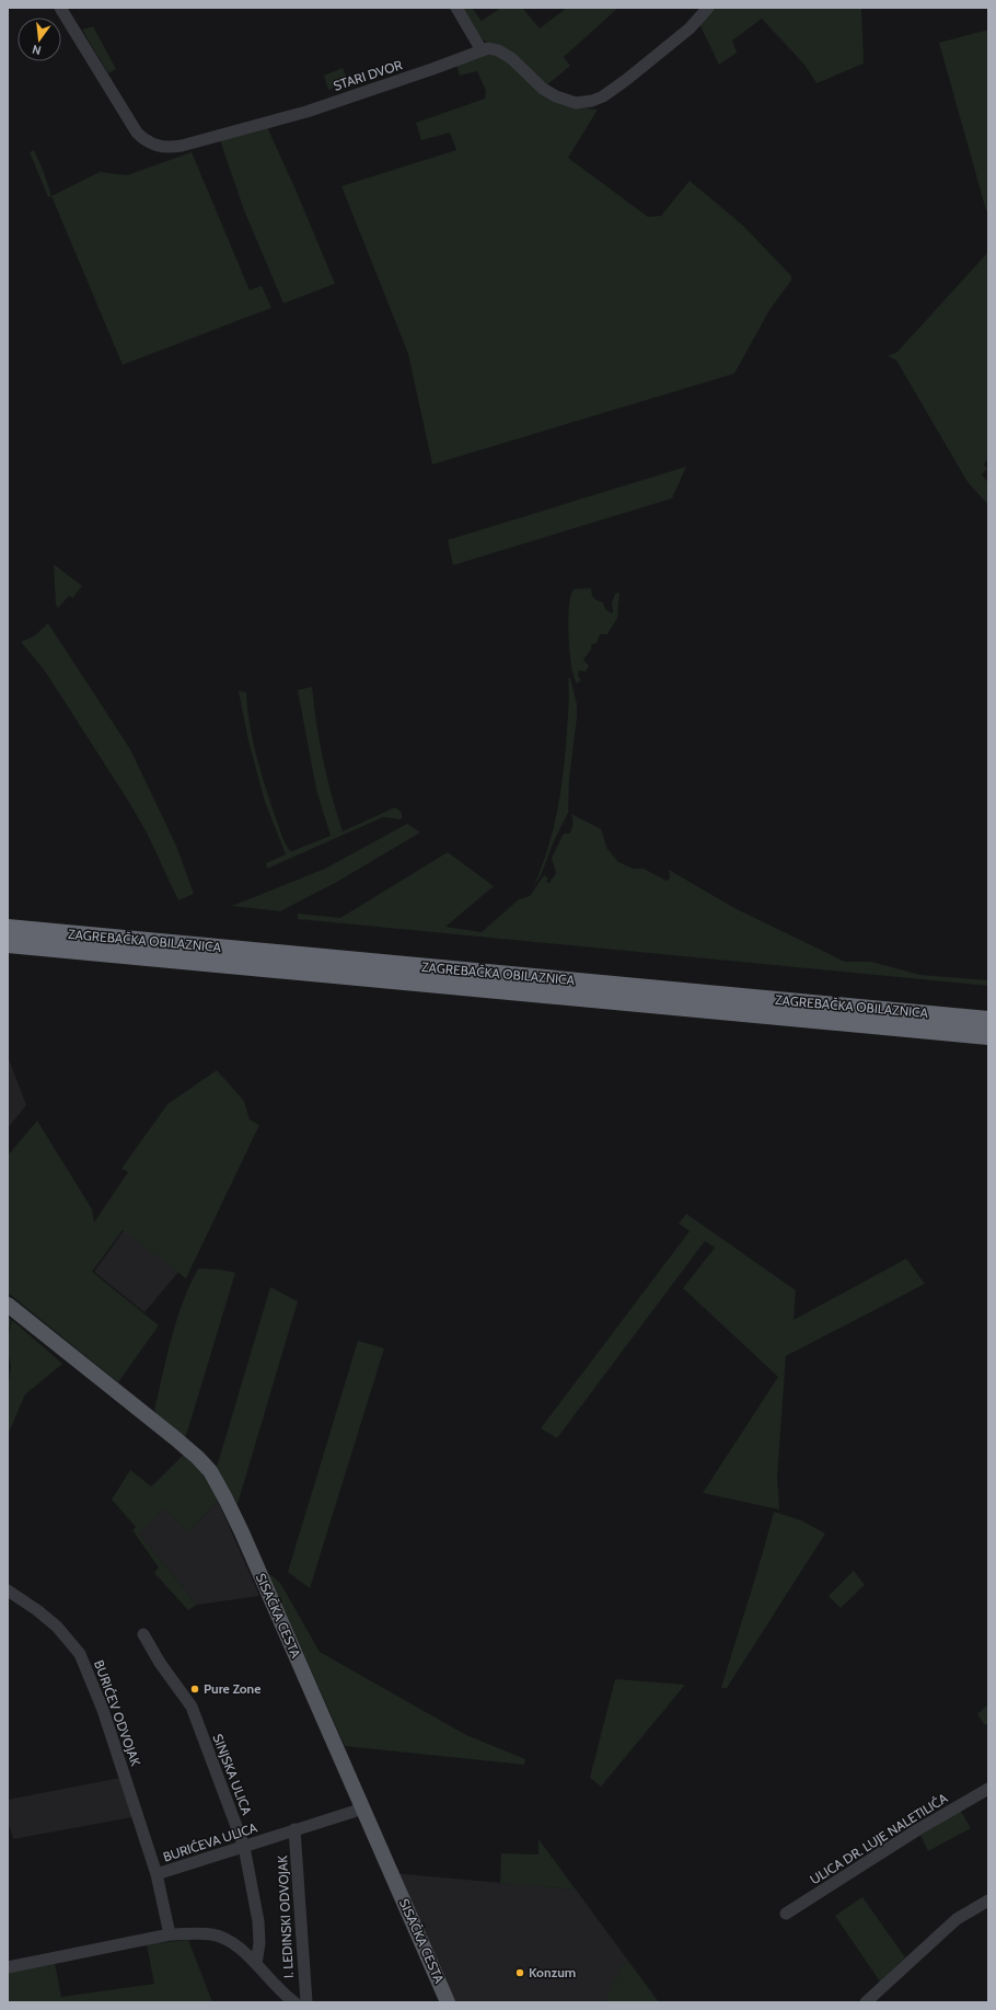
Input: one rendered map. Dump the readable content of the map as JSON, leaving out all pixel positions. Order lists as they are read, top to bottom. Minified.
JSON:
{"streets":{"highway":["ZAGREBAČKA OBILAZNICA"],"main road":["SISAČKA CESTA"],"street":["STARI DVOR","BURIĆEV ODVOJAK","SINJSKA ULICA","ULICA DR. LUJE NALETILIĆA","BURIĆEVA ULICA","I. LEDINSKI ODVOJAK"]},"crossings":[["SISAČKA CESTA","BURIĆEVA ULICA"],["BURIĆEV ODVOJAK","BURIĆEVA ULICA"],["SINJSKA ULICA","BURIĆEVA ULICA"],["BURIĆEVA ULICA","I. LEDINSKI ODVOJAK"]],"places":["Pure Zone","Konzum"],"north":"bottom"}
